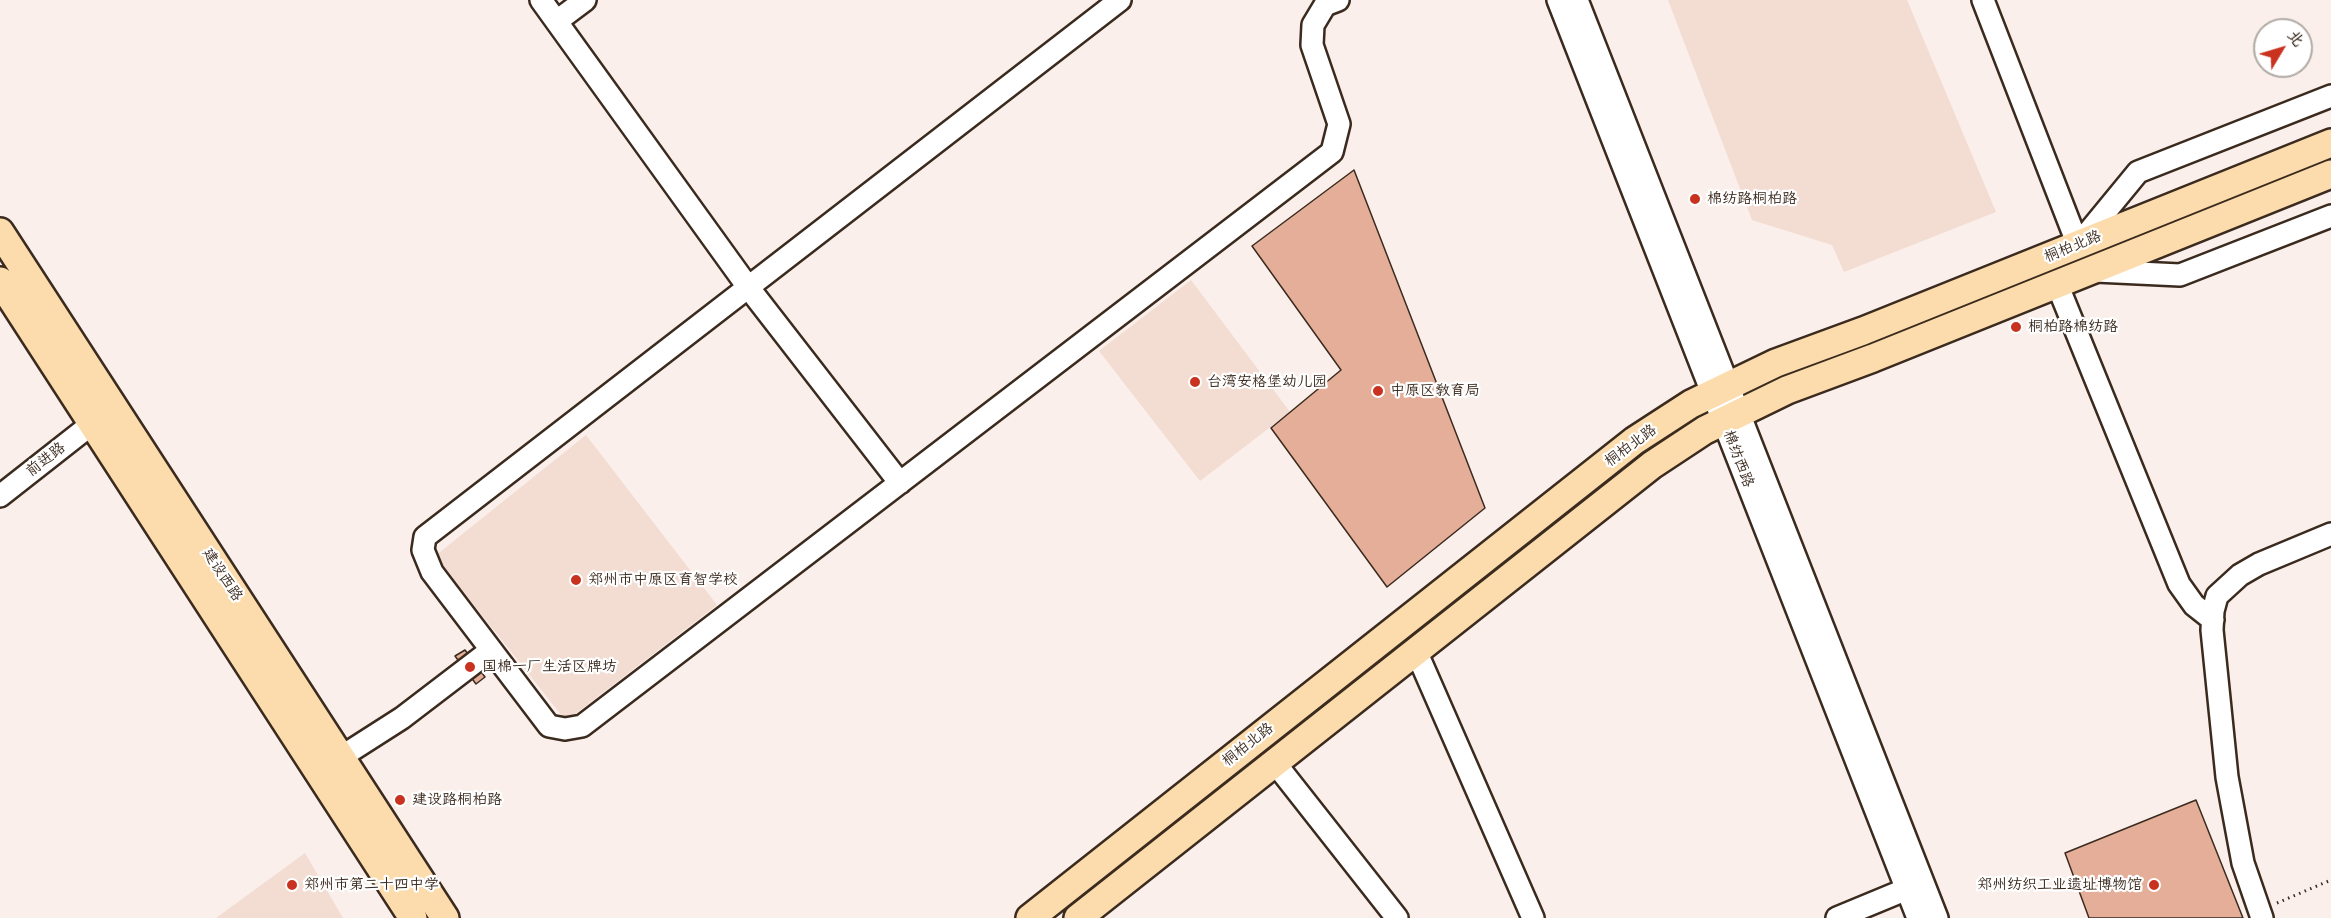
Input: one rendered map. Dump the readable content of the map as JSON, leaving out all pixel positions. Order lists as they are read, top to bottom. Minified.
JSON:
{"streets":{"main road":["桐柏北路","建设西路"],"street":["棉纺西路","前进路"]},"crossings":[["桐柏北路","棉纺西路"],["前进路","建设西路"]],"places":["棉纺路桐柏路","桐柏路棉纺路","台湾安格堡幼儿园","中原区教育局","郑州市中原区育智学校","国棉一厂生活区牌坊","建设路桐柏路","郑州市第二十四中学","郑州纺织工业遗址博物馆"],"north":"top right"}
